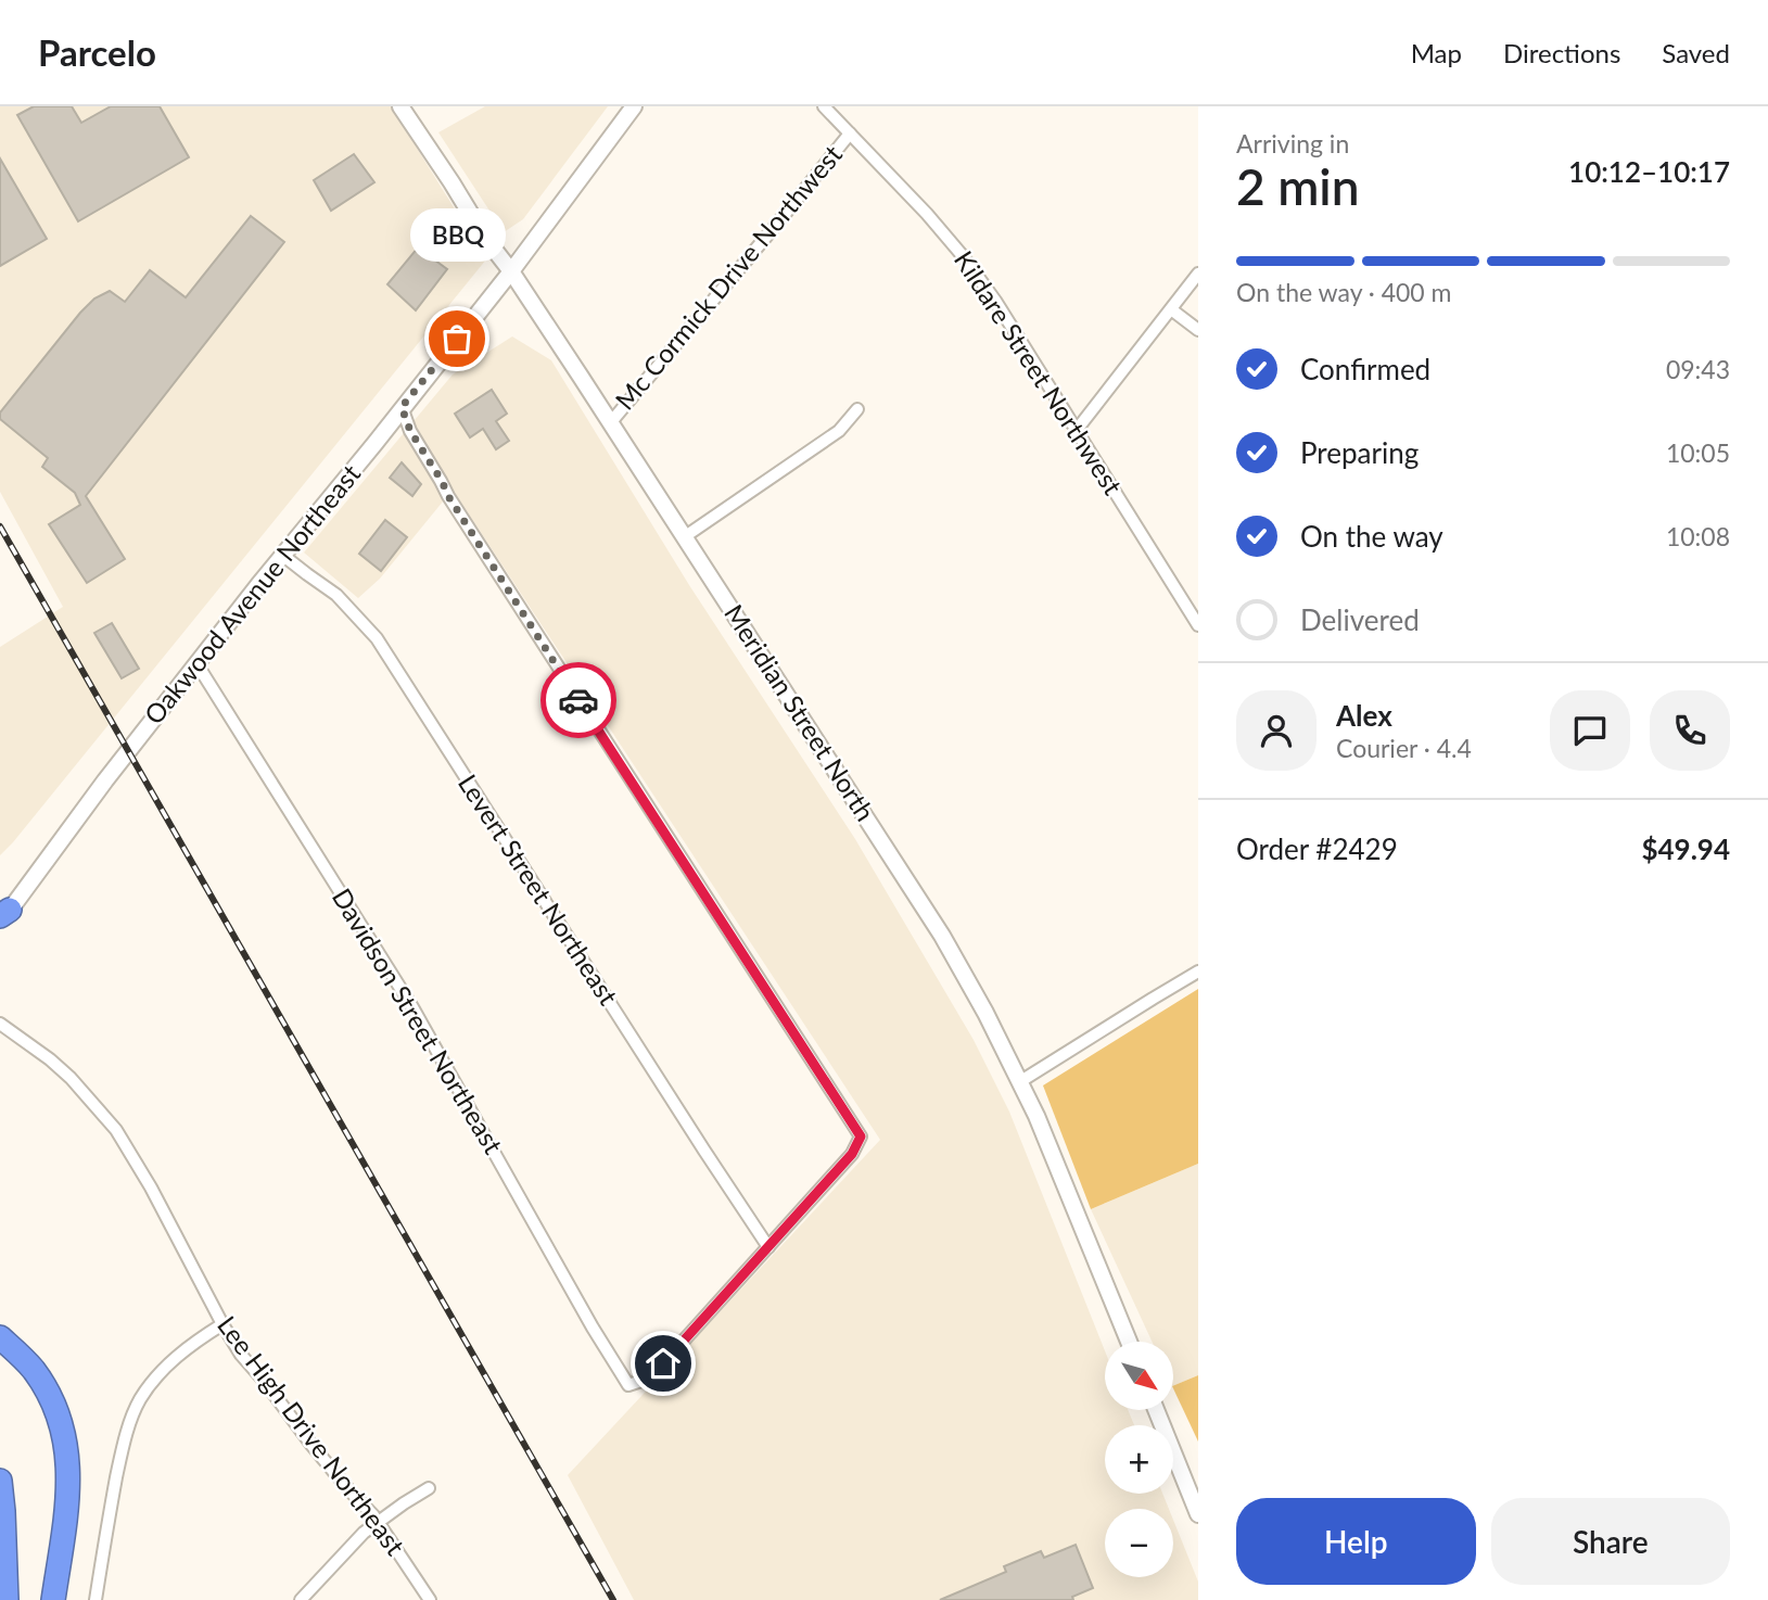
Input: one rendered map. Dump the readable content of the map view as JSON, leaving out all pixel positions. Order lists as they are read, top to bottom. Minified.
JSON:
{"streets":{"street":["Mc Cormick Drive Northwest","Kildare Street Northwest","Oakwood Avenue Northeast","Meridian Street North","Levert Street Northeast","Davidson Street Northeast","Lee High Drive Northeast"]},"crossings":[["Mc Cormick Drive Northwest","Kildare Street Northwest"],["Mc Cormick Drive Northwest","Meridian Street North"],["Oakwood Avenue Northeast","Meridian Street North"],["Oakwood Avenue Northeast","Levert Street Northeast"],["Oakwood Avenue Northeast","Davidson Street Northeast"],["Levert Street Northeast","Davidson Street Northeast"]],"places":["BBQ"],"north":"bottom right","page":{"header":"Parcelo","nav":["Map","Directions","Saved"],"heading":["2 min","Arriving in","10:12–10:17"],"panel":["Alex","Courier · 4.4","Order #2429","$49.94"],"bubble":"BBQ","bar":"On the way · 400 m","list":[["Confirmed","09:43"],["Preparing","10:05"],["On the way","10:08"],"Delivered"],"map_buttons":["+","−"],"buttons":["Help","Share"]}}
